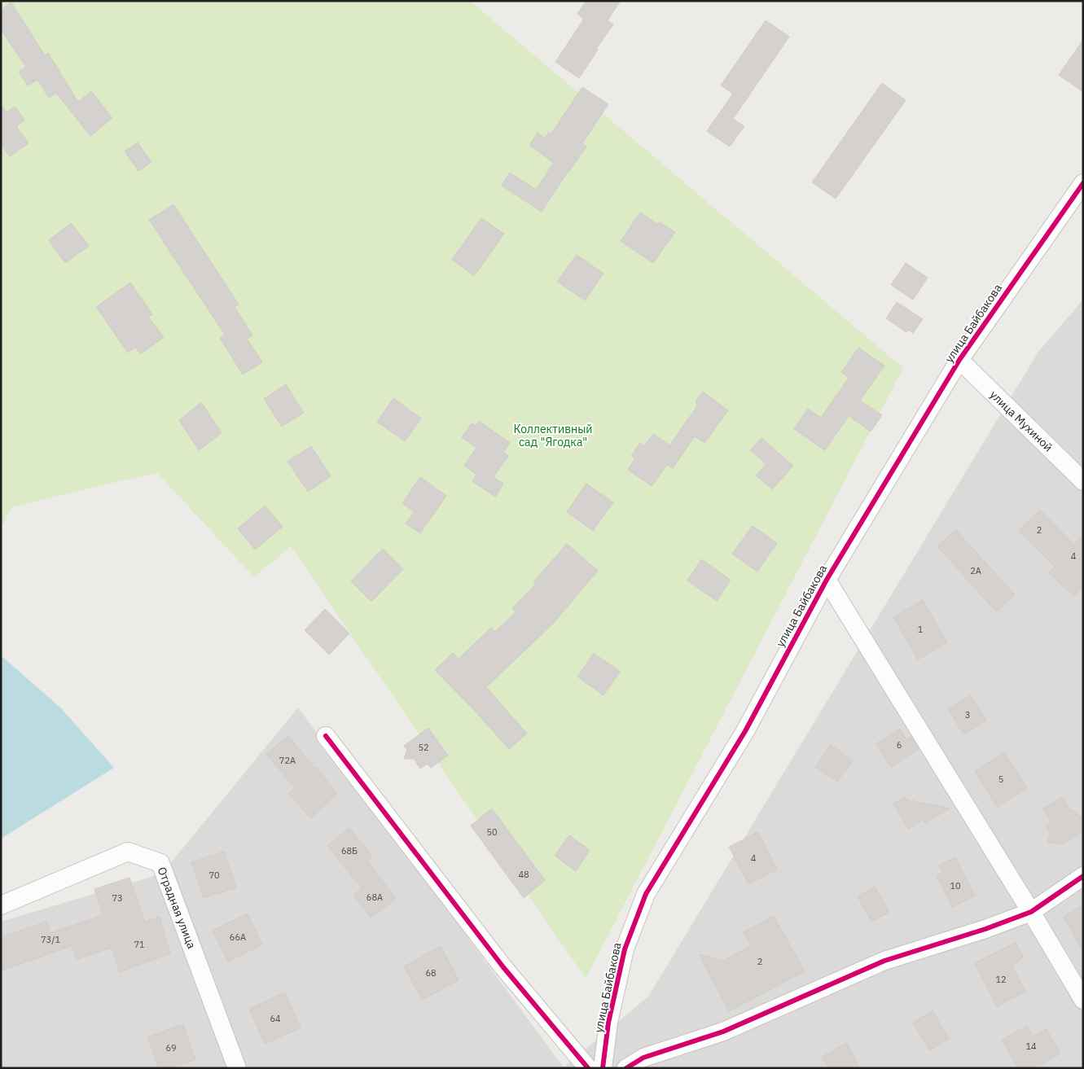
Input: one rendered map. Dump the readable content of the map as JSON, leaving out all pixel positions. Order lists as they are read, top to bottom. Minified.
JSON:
{"streets":{"street":["улица Байбакова","улица Мухиной","Отрадная улица"]},"crossings":[["улица Байбакова","улица Мухиной"]],"parks":["Коллективный сад \"Ягодка\""],"house_numbers":["2","4","2А","1","3","6","52","72А","5","50","68Б","4","48","70","10","68А","73","66А","73/1","71","2","68","12","64","14","69"]}
